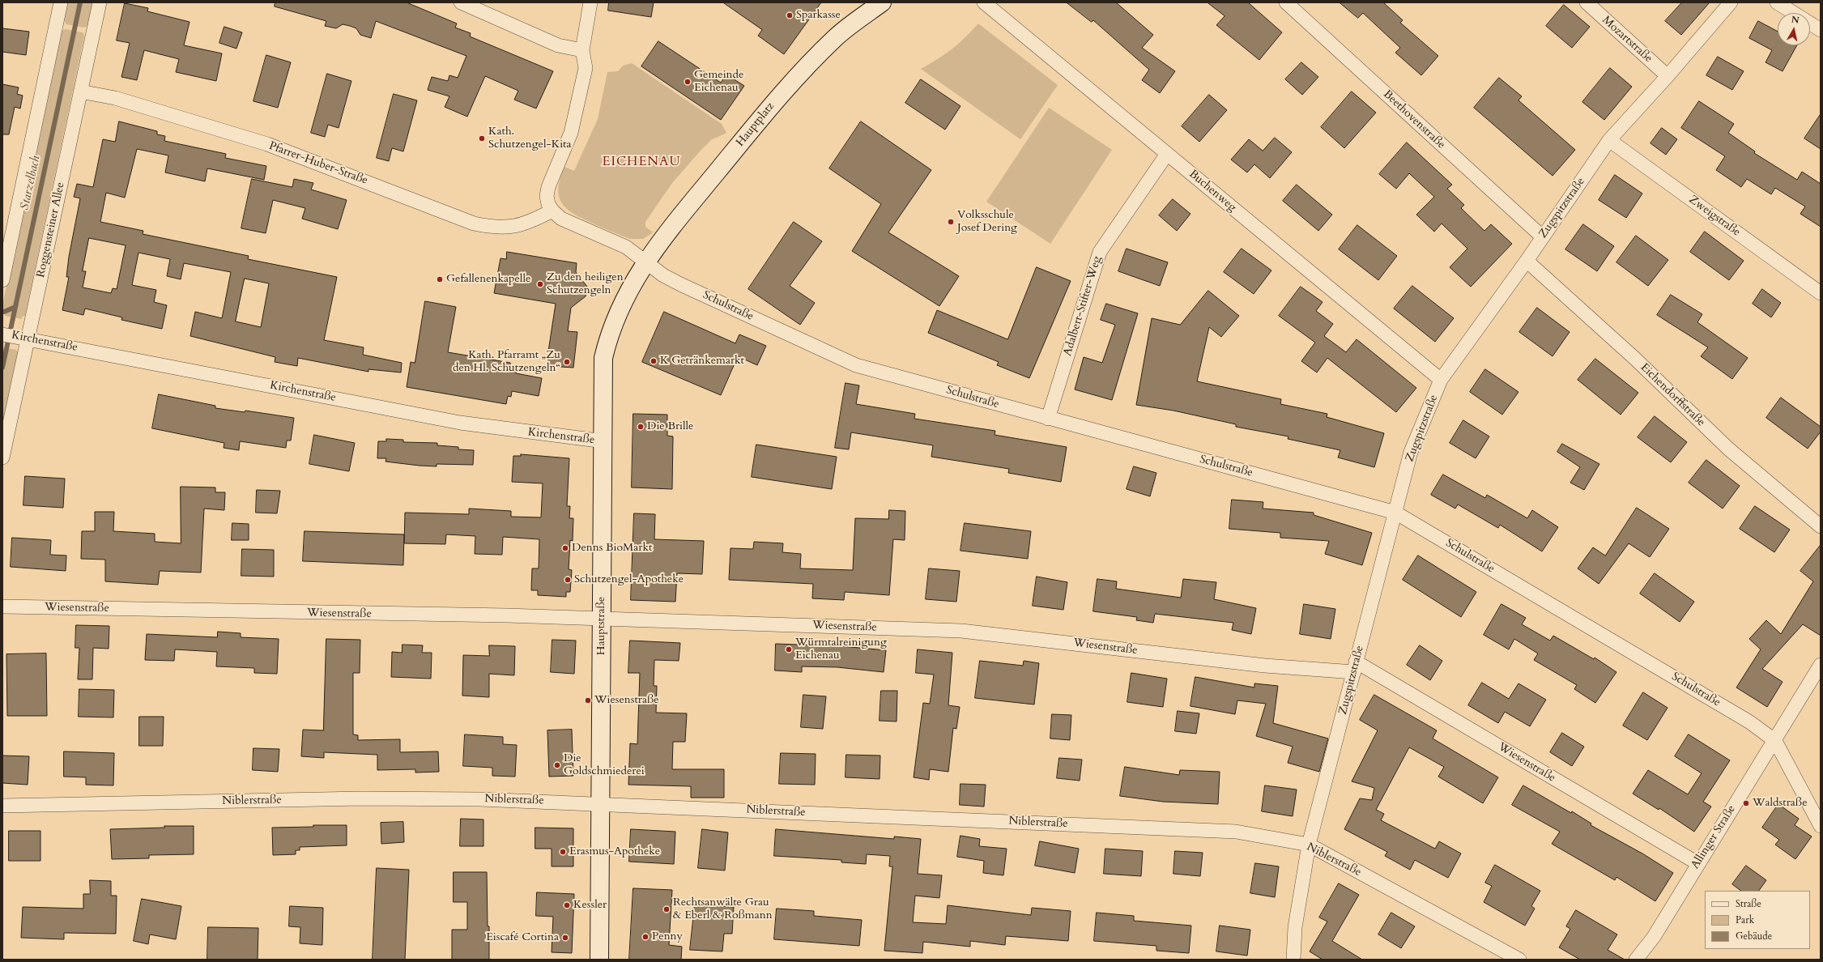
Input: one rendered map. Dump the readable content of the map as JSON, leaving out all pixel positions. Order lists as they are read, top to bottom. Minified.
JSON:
{"streets":{"main road":["Hauptplatz","Hauptstraße"],"street":["Mozartstraße","Beethovenstraße","Pfarrer-Huber-Straße","Buchenweg","Zugspitzstraße","Zweigstraße","Roggensteiner Allee","Schulstraße","Adalbert-Stifter-Weg","Kirchenstraße","Eichendorffstraße","Wiesenstraße","Niblerstraße","Allinger Straße"]},"crossings":[["Mozartstraße","Zugspitzstraße"],["Beethovenstraße","Zugspitzstraße"],["Hauptplatz","Schulstraße"],["Hauptplatz","Hauptstraße"],["Pfarrer-Huber-Straße","Roggensteiner Allee"],["Pfarrer-Huber-Straße","Schulstraße"],["Buchenweg","Zugspitzstraße"],["Buchenweg","Adalbert-Stifter-Weg"],["Zugspitzstraße","Zweigstraße"],["Zugspitzstraße","Schulstraße"],["Zugspitzstraße","Eichendorffstraße"],["Zugspitzstraße","Wiesenstraße"],["Zugspitzstraße","Niblerstraße"],["Roggensteiner Allee","Kirchenstraße"],["Schulstraße","Adalbert-Stifter-Weg"],["Schulstraße","Hauptstraße"],["Schulstraße","Allinger Straße"],["Kirchenstraße","Hauptstraße"],["Wiesenstraße","Hauptstraße"],["Wiesenstraße","Allinger Straße"],["Hauptstraße","Niblerstraße"]],"districts":["EICHENAU"],"water":["Starzelbach"],"places":["Sparkasse","Gemeinde Eichenau","Kath. Schutzengel-Kita","Volksschule Josef Dering","Gefallenenkapelle","Zu den heiligen Schutzengeln","K Getränkemarkt","Kath. Pfarramt „Zu den Hl. Schutzengeln“","Die Brille","Denns BioMarkt","Schutzengel-Apotheke","Würmtalreinigung Eichenau","Wiesenstraße","Die Goldschmiederei","Waldstraße","Erasmus-Apotheke","Kessler","Rechtsanwälte Grau & Eberl & Roßmann","Penny","Eiscafé Cortina"],"legend":["Straße","Park","Gebäude"],"north":"top"}
